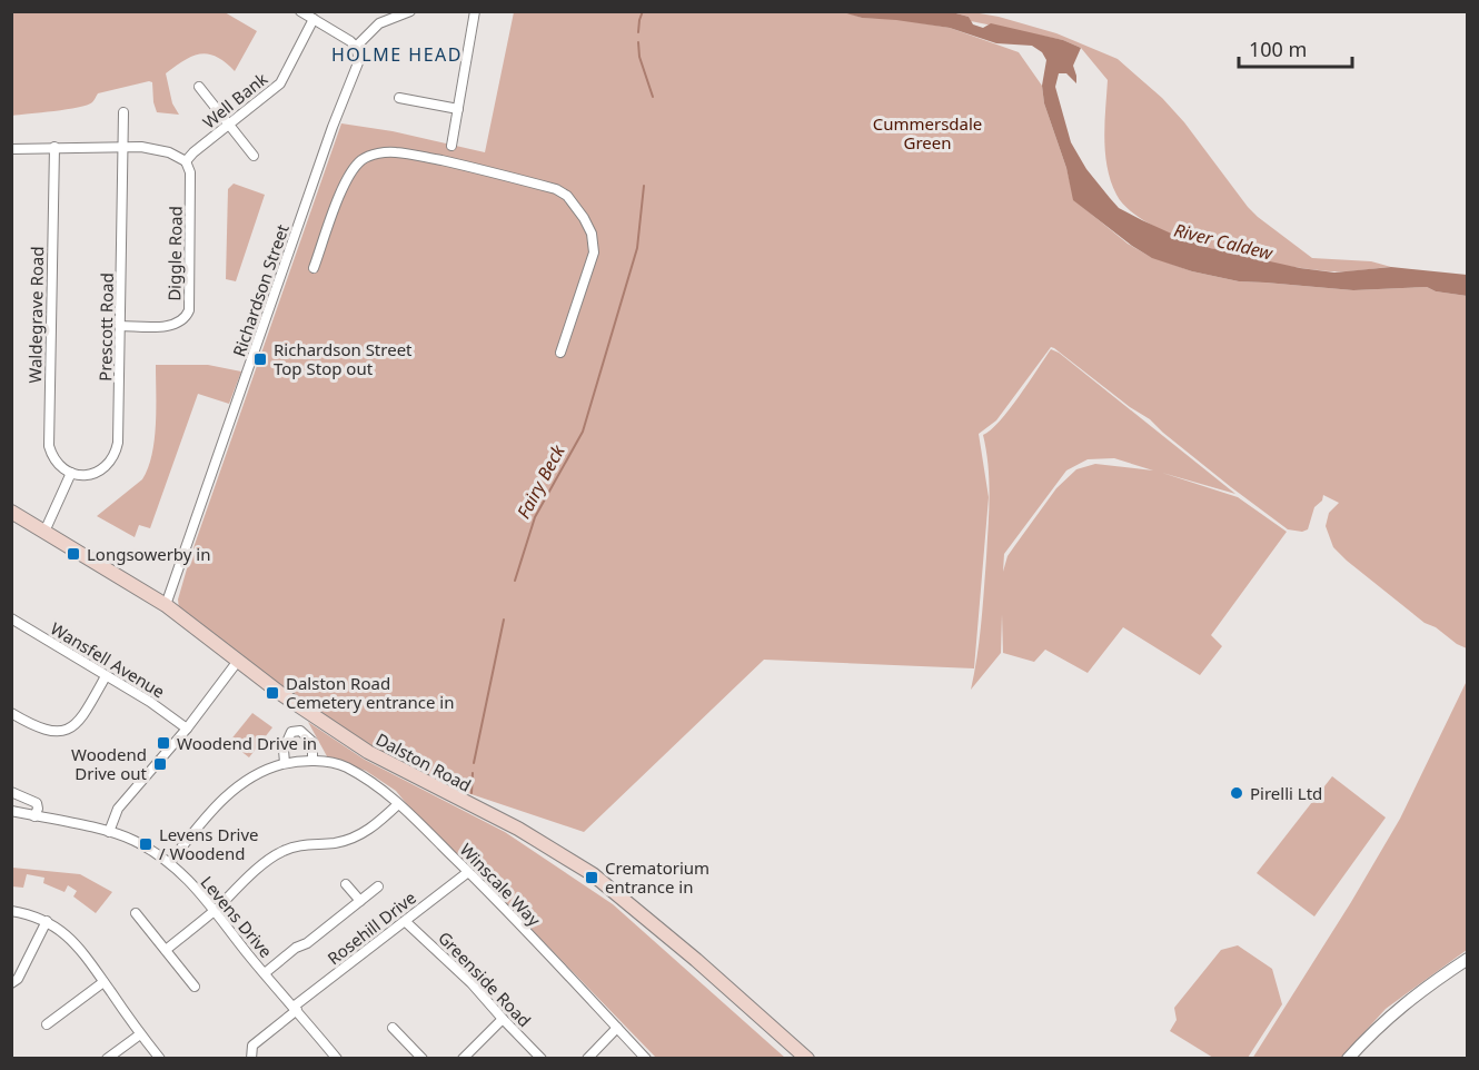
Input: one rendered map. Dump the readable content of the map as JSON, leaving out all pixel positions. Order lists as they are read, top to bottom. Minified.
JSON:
{"streets":{"main road":["Dalston Road"],"street":["Well Bank","Diggle Road","Richardson Street","Waldegrave Road","Prescott Road","Wansfell Avenue","Winscale Way","Levens Drive","Rosehill Drive","Greenside Road"]},"crossings":[["Well Bank","Diggle Road"],["Diggle Road","Prescott Road"],["Richardson Street","Dalston Road"],["Waldegrave Road","Prescott Road"],["Winscale Way","Levens Drive"],["Winscale Way","Rosehill Drive"],["Levens Drive","Rosehill Drive"],["Rosehill Drive","Greenside Road"]],"districts":["HOLME HEAD"],"water":["River Caldew","Fairy Beck"],"parks":["Cummersdale Green"],"places":{"transit":["Richardson Street Top Stop out","Longsowerby in","Dalston Road Cemetery entrance in","Woodend Drive in","Woodend Drive out","Levens Drive / Woodend","Crematorium entrance in"],"other":["Pirelli Ltd"]},"scale_bar":"100 m"}
